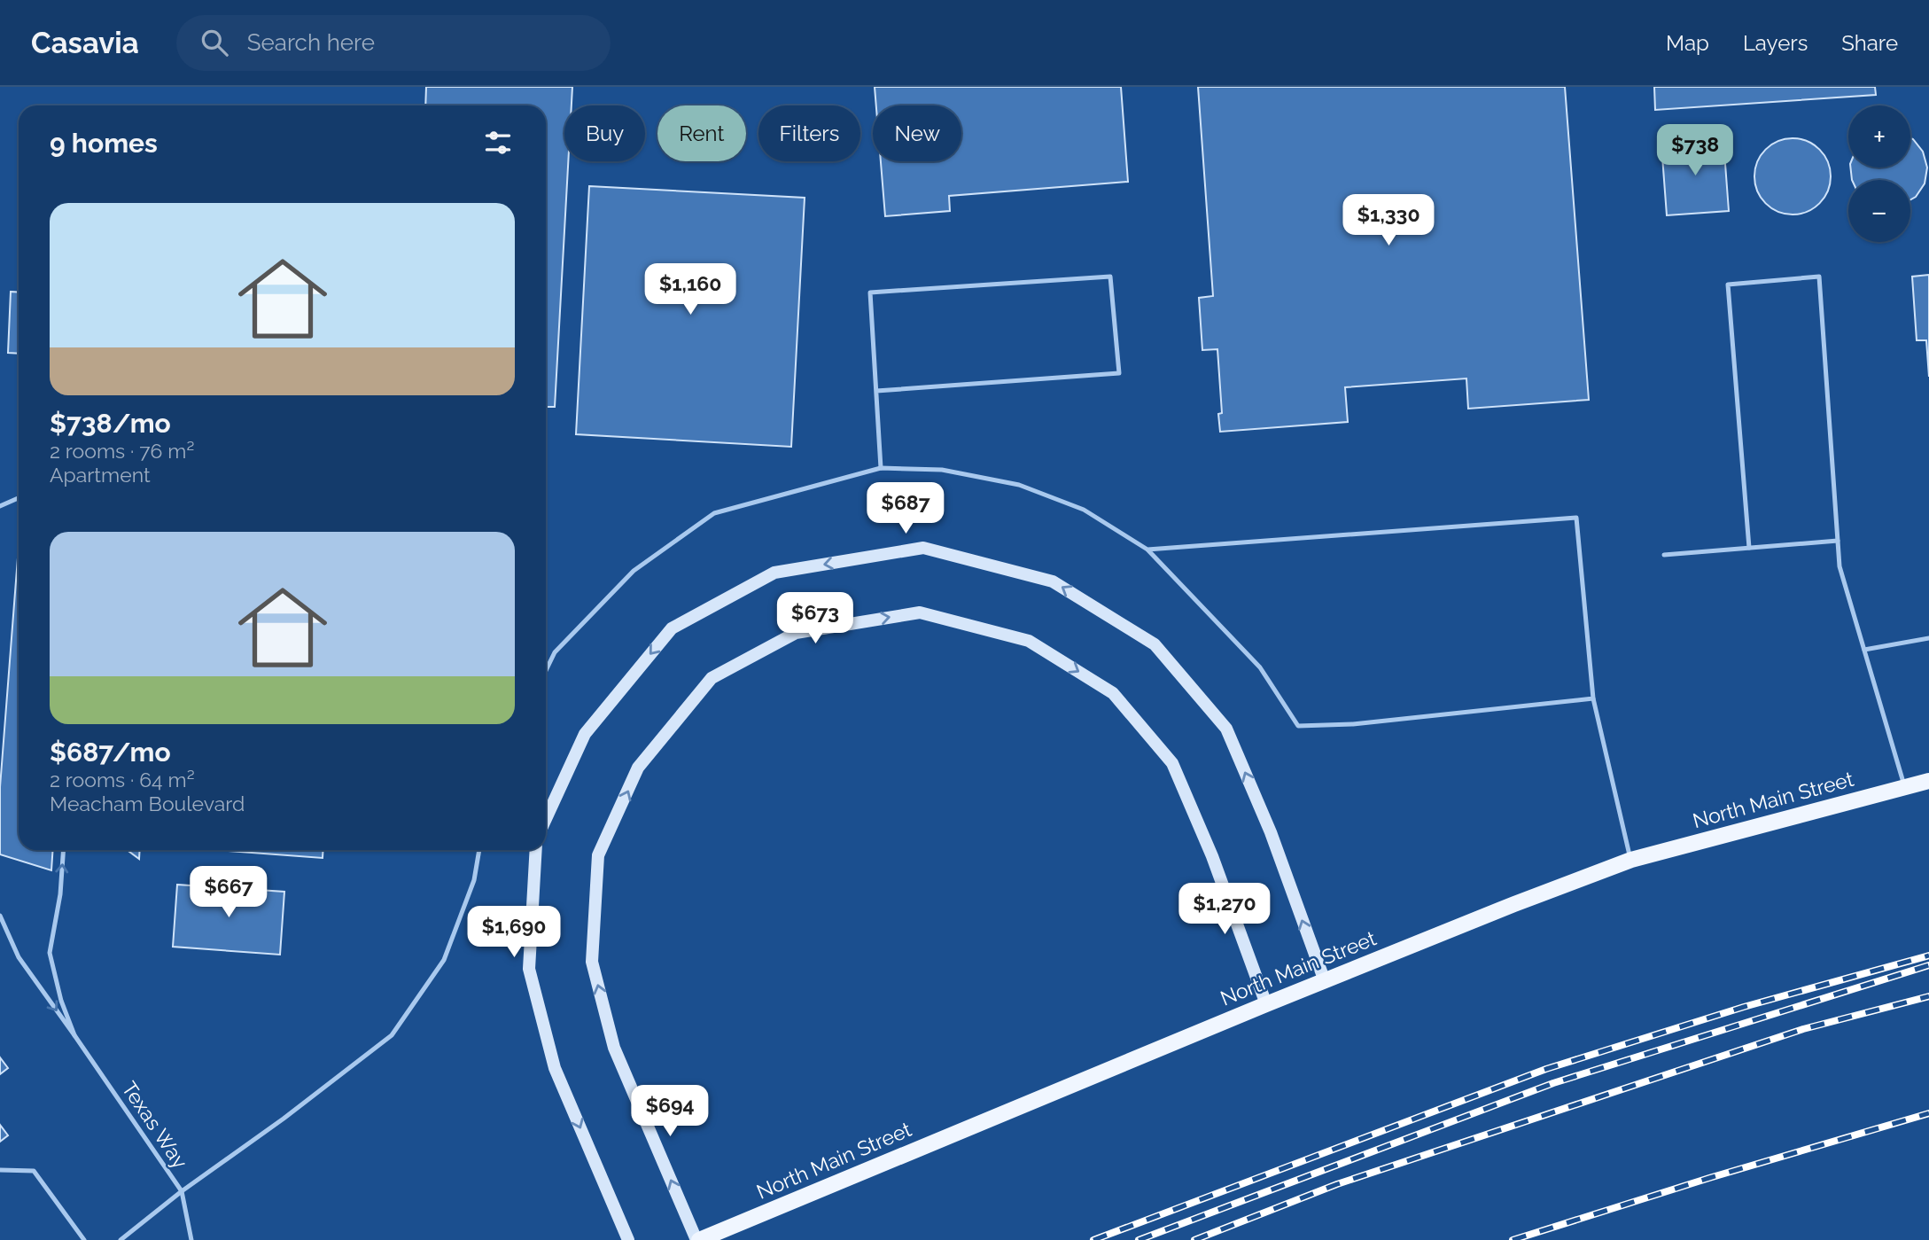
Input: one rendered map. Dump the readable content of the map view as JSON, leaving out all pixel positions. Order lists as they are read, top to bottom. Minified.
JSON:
{"streets":{"main road":["North Main Street"],"lane":["Texas Way"]},"page":{"header":"Casavia","search":"Search here","nav":["Map","Layers","Share"],"map_buttons":["+","−"],"chip":["Buy","Rent","Filters","New"],"heading":"9 homes","price":["$738","$1,330","$1,160","$687","$673","$667","$1,270","$1,690","$694"],"list":[{"name":"$738/mo","note":"2 rooms · 76 m² · Apartment"},{"name":"$687/mo","note":"2 rooms · 64 m² · Meacham Boulevard"}]}}
